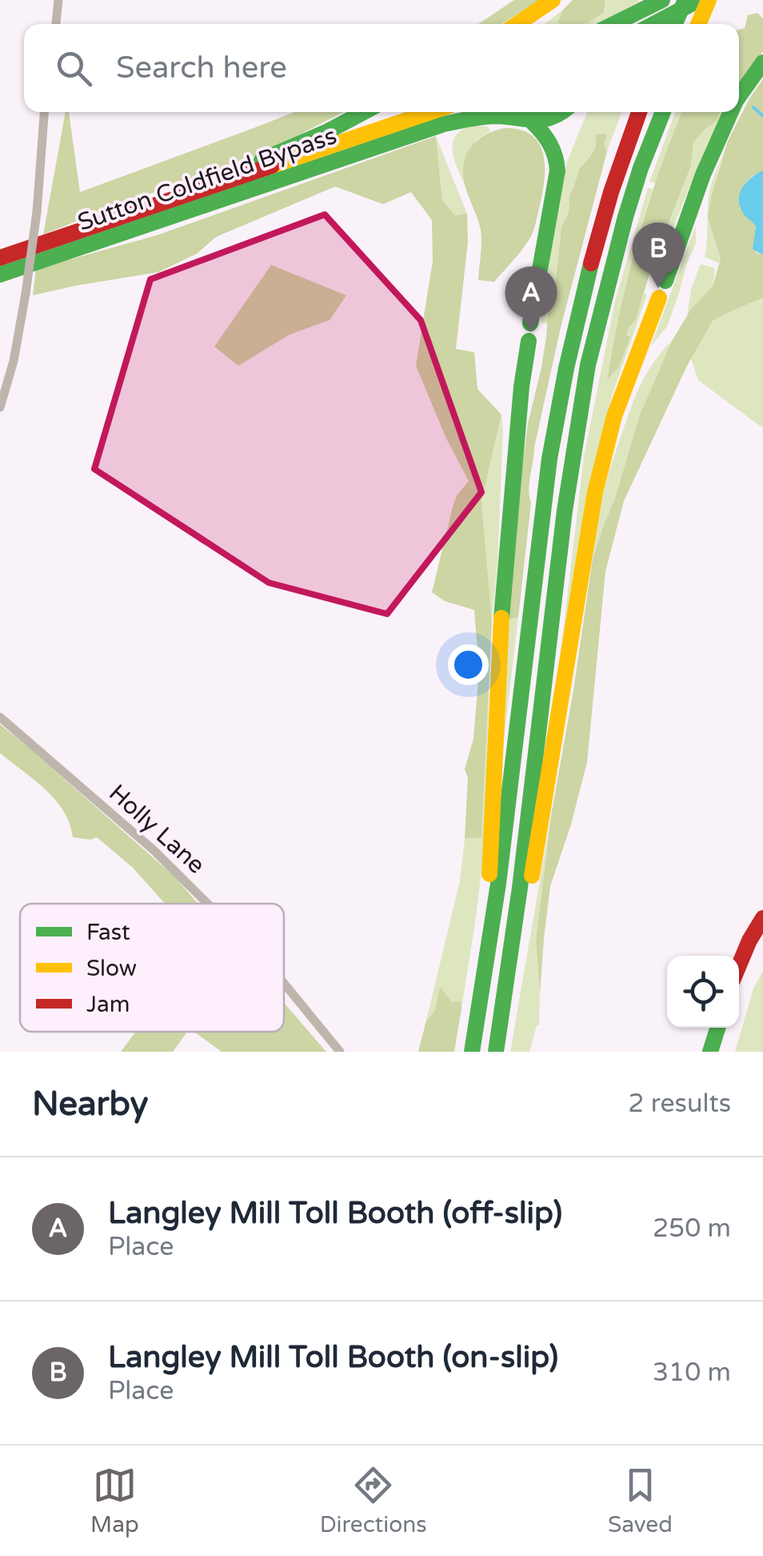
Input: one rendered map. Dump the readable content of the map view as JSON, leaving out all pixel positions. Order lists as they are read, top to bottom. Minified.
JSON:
{"streets":{"highway":["Sutton Coldfield Bypass"],"street":["Holly Lane"]},"legend":["Fast","Slow","Jam"],"page":{"search":"Search here","pins":["B","A"],"heading":["Nearby","2 results"],"list":[{"mark":"A","name":"Langley Mill Toll Booth (off-slip)","note":"Place","value":"250 m"},{"mark":"B","name":"Langley Mill Toll Booth (on-slip)","note":"Place","value":"310 m"}],"nav":["Map","Directions","Saved"]}}
